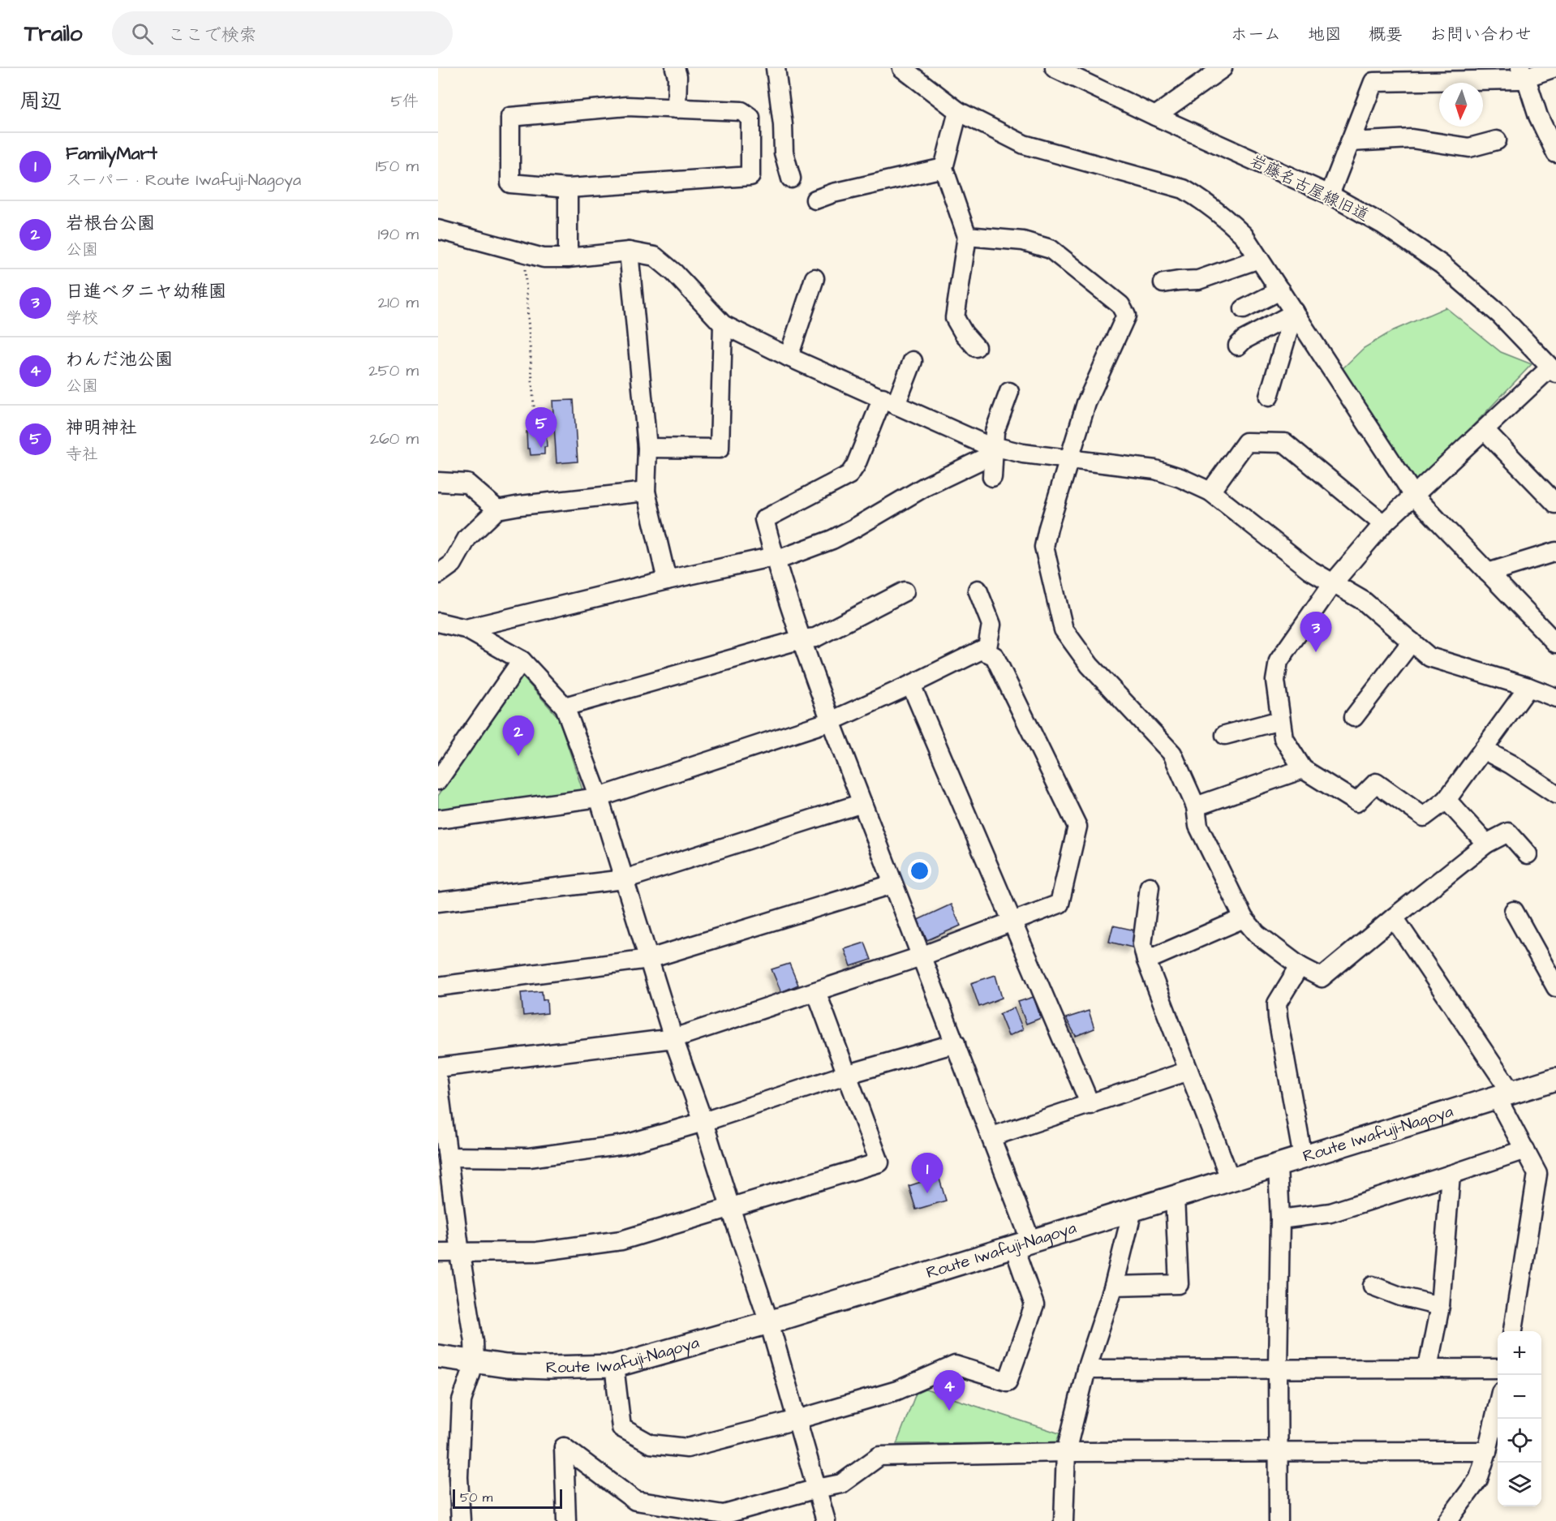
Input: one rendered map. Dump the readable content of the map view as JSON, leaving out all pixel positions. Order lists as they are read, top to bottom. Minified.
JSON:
{"streets":{"main road":["Route Iwafuji-Nagoya"],"street":["岩藤名古屋線旧道"]},"scale_bar":"50 m","north":"bottom","page":{"header":"Trailo","search":"ここで検索","nav":["ホーム","地図","概要","お問い合わせ"],"heading":["周辺","5件"],"list":[{"mark":"1","name":"FamilyMart","note":"スーパー · Route Iwafuji-Nagoya","value":"150 m"},{"mark":"2","name":"岩根台公園","note":"公園","value":"190 m"},{"mark":"3","name":"日進ベタニヤ幼稚園","note":"学校","value":"210 m"},{"mark":"4","name":"わんだ池公園","note":"公園","value":"250 m"},{"mark":"5","name":"神明神社","note":"寺社","value":"260 m"}],"pins":["5","3","2","1","4"],"map_buttons":["+","−"],"scale":"50 m"}}
